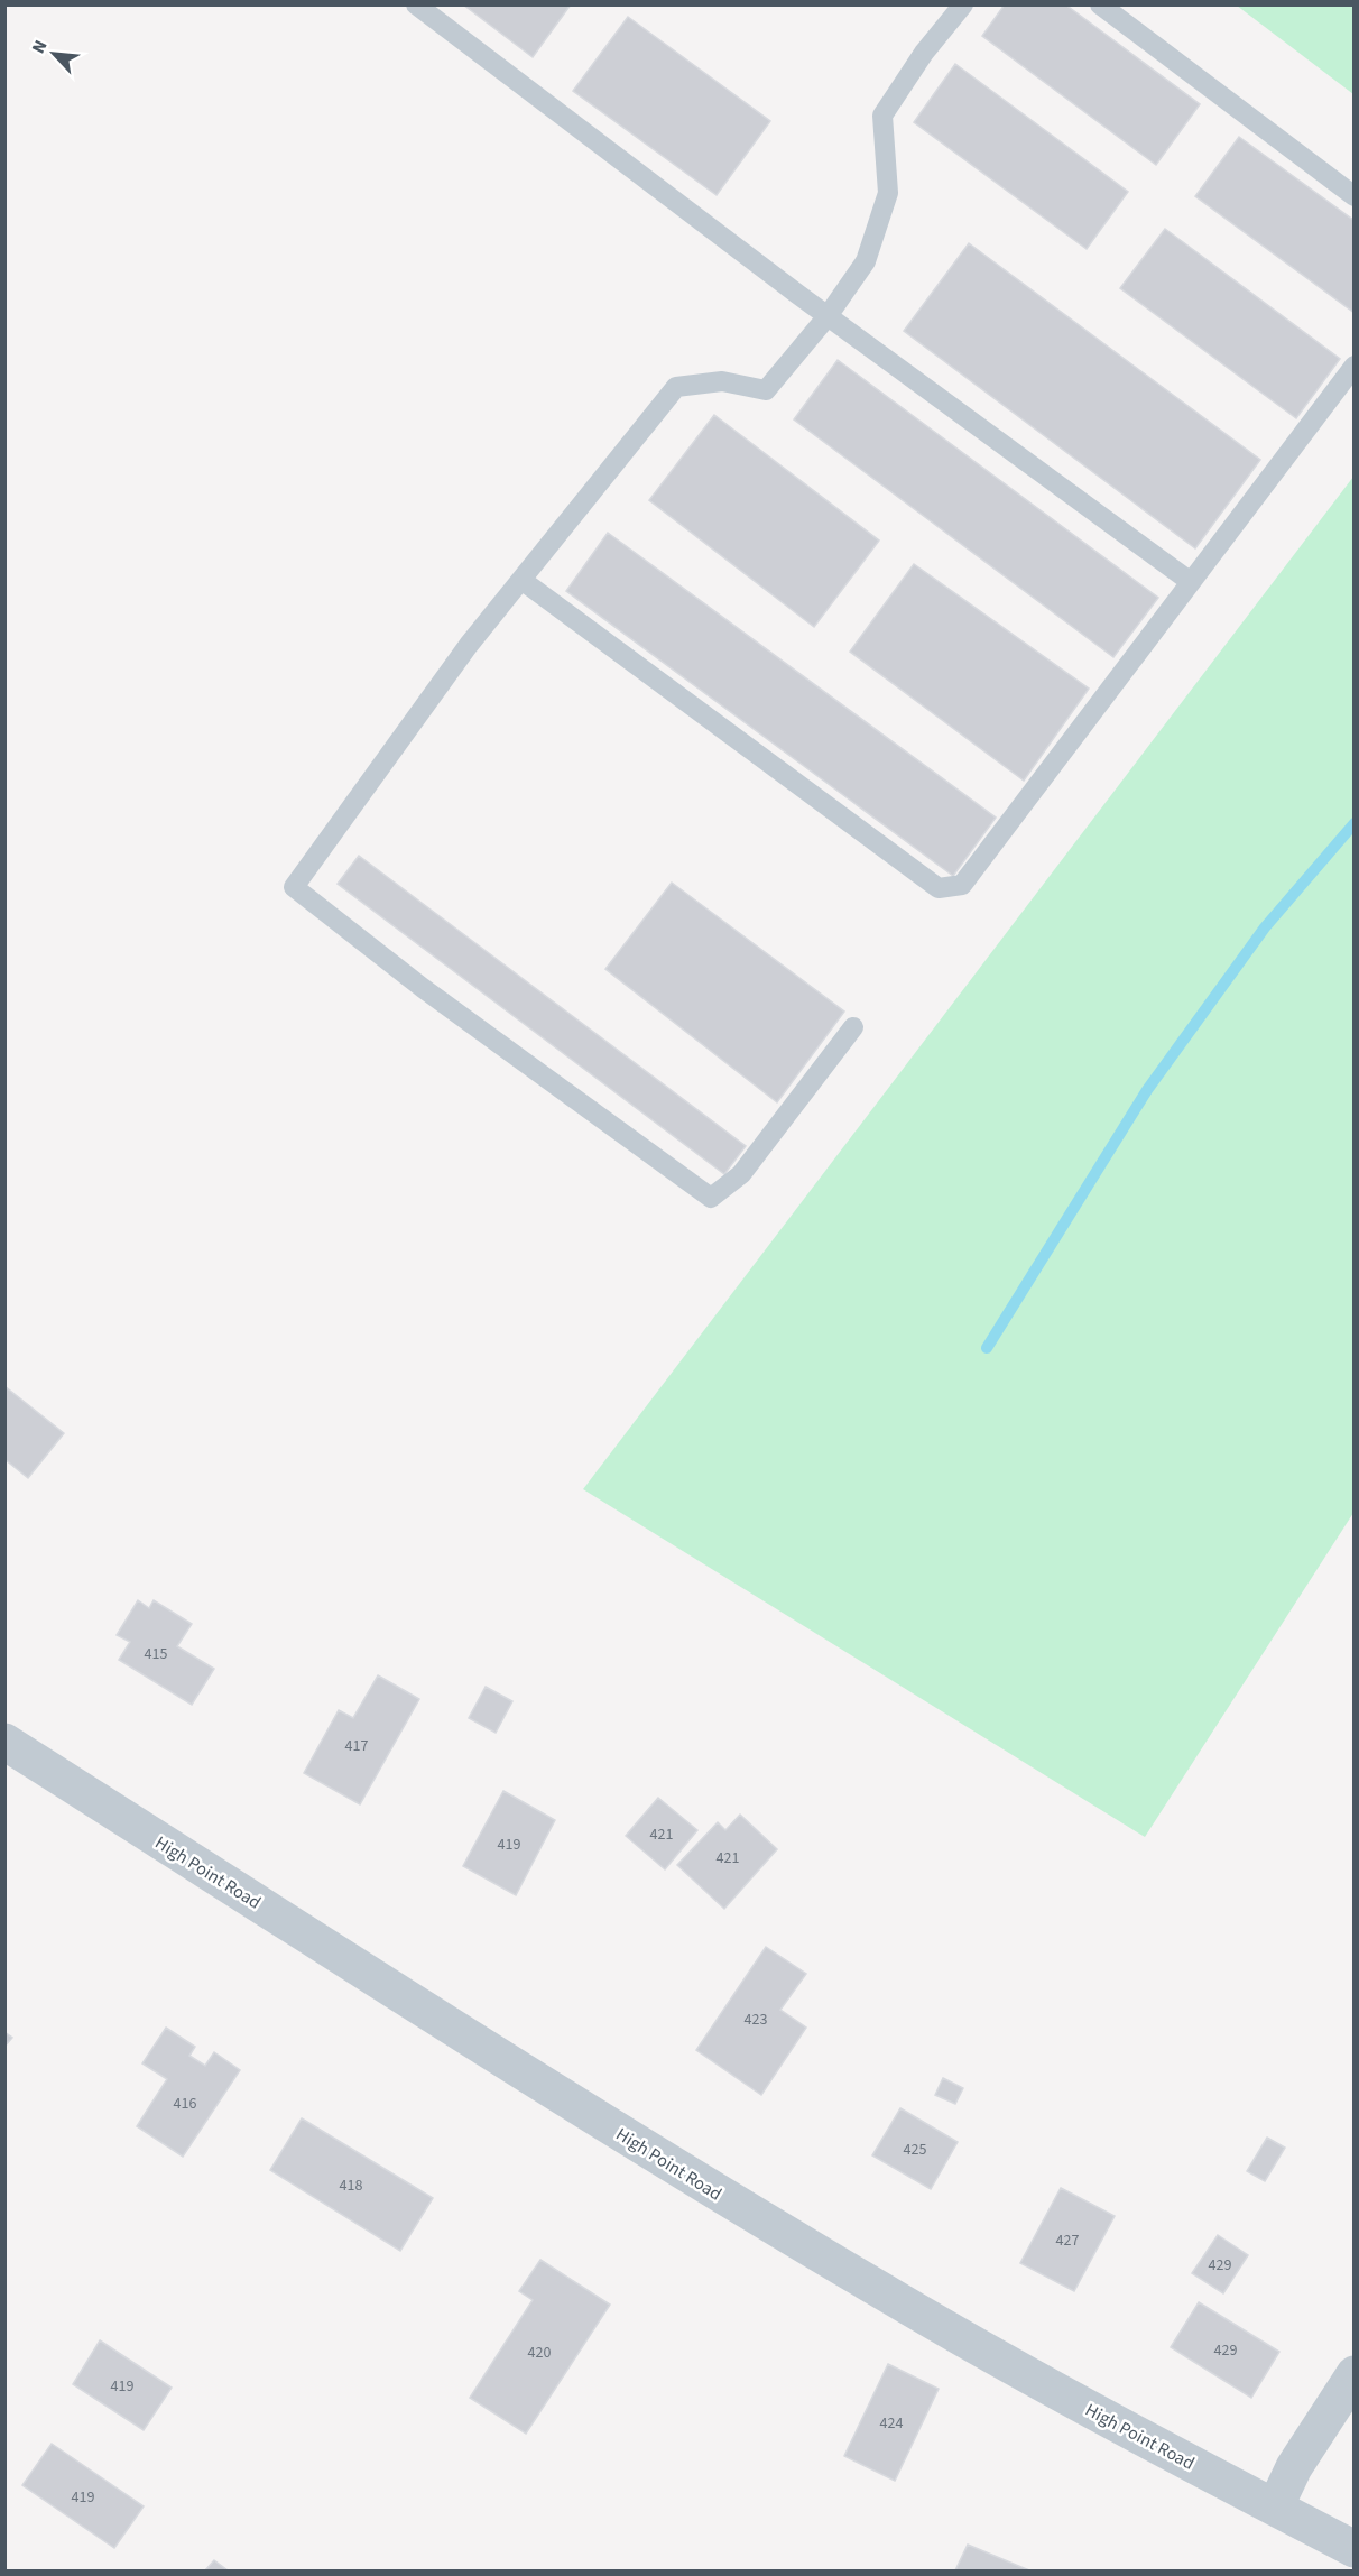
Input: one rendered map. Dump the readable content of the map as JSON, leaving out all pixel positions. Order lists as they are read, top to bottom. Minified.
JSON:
{"streets":{"street":["High Point Road"]},"house_numbers":["415","417","421","419","421","423","416","425","418","427","429","429","420","419","424","419"],"north":"top left"}
